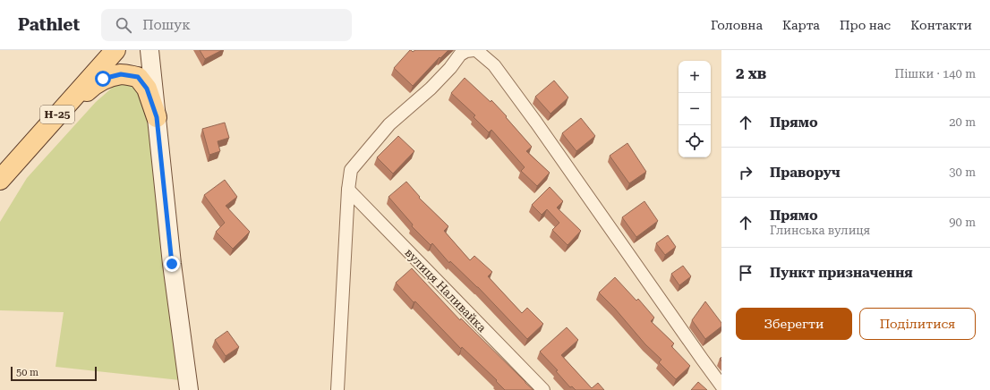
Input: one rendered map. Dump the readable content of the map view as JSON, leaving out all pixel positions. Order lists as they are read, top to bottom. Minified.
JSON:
{"streets":{"main road":["Н-25"],"street":["вулиця Наливайка"]},"scale_bar":"50 m","page":{"header":"Pathlet","search":"Пошук","nav":["Головна","Карта","Про нас","Контакти"],"heading":["2 хв","Пішки · 140 m"],"map_buttons":["+","−"],"list":[["Прямо","20 m"],["Праворуч","30 m"],["Прямо","Глинська вулиця","90 m"],"Пункт призначення"],"buttons":["Зберегти","Поділитися"],"scale":"50 m"}}
